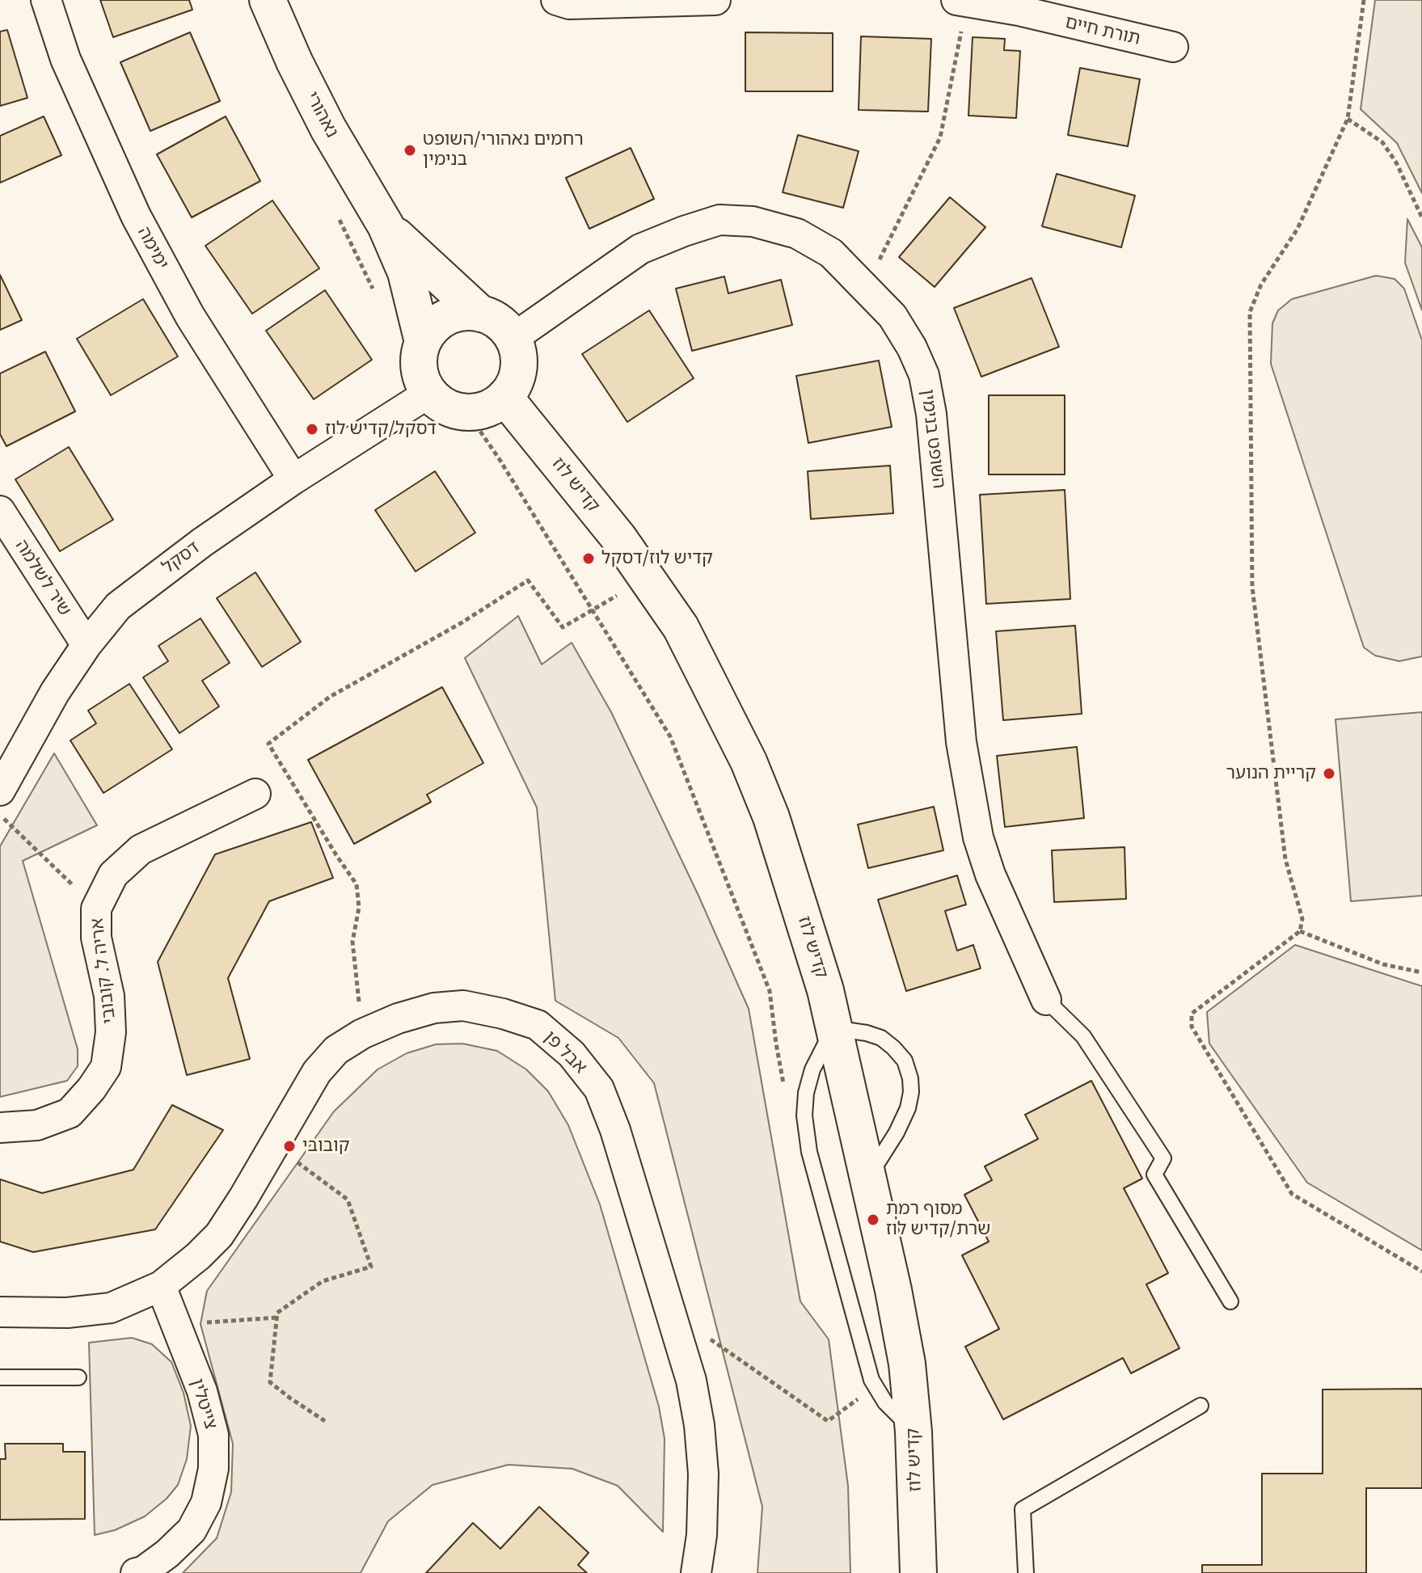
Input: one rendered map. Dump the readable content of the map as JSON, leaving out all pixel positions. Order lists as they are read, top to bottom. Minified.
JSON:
{"streets":{"street":["תורת חיים","נאהורי","ימימה","השופט בנימין","קדיש לוז","דסקל","שיר לשלמה","אריה ל. קובובי","אבל פן","צייטלין"]},"crossings":[["ימימה","דסקל"],["השופט בנימין","קדיש לוז"],["השופט בנימין","דסקל"],["קדיש לוז","דסקל"],["דסקל","שיר לשלמה"],["אבל פן","צייטלין"]],"places":["רחמים נאהורי/השופט בנימין","דסקל/קדיש לוז","קדיש לוז/דסקל","קריית הנוער","קובובי","מסוף רמת שרת/קדיש לוז"]}
